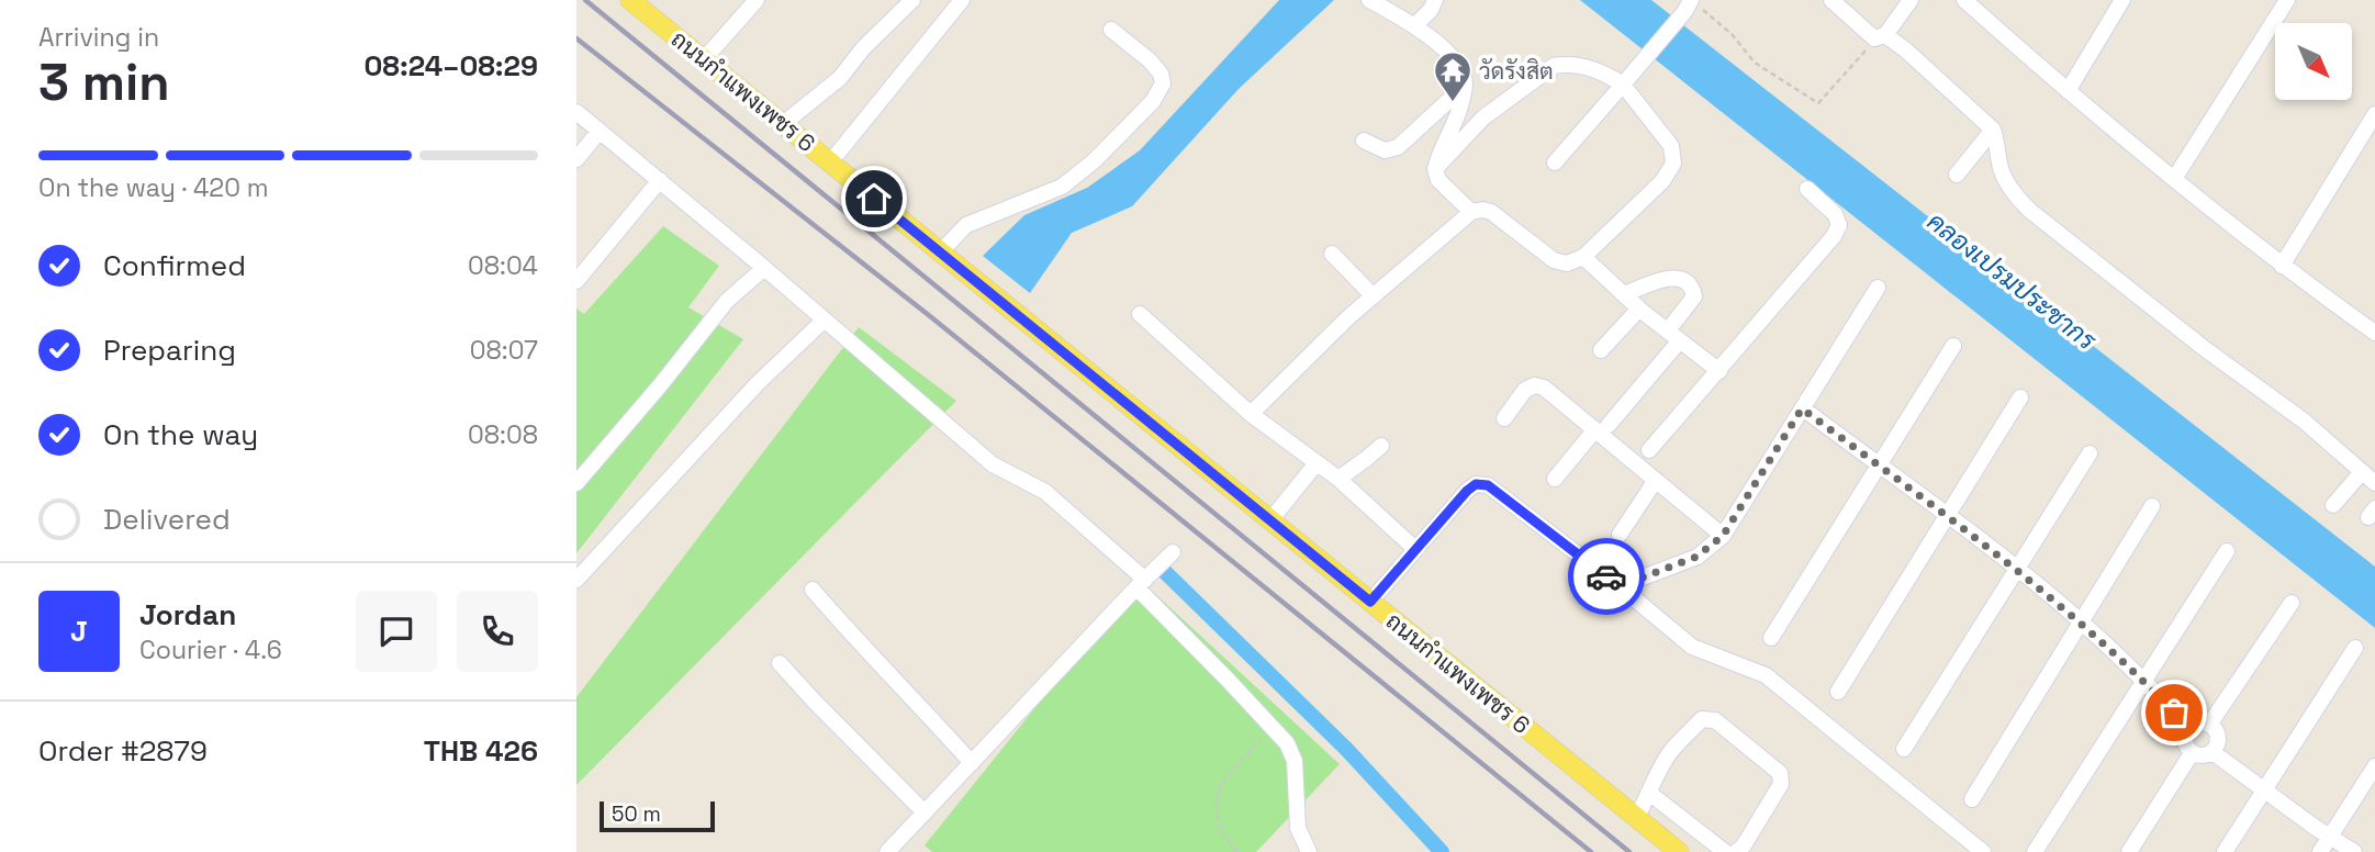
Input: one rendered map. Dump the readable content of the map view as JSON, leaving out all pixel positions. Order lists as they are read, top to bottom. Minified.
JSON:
{"streets":{"main road":["ถนนกำแพงเพชร 6"]},"water":["คลองเปรมประชากร"],"places":{"temple":["วัดรังสิต"]},"scale_bar":"50 m","north":"bottom right","page":{"heading":["3 min","Arriving in","08:24–08:29"],"panel":["Jordan","Courier · 4.6","Order #2879","THB 426"],"bar":"On the way · 420 m","list":[["Confirmed","08:04"],["Preparing","08:07"],["On the way","08:08"],"Delivered"],"round":"J","scale":"50 m"}}
